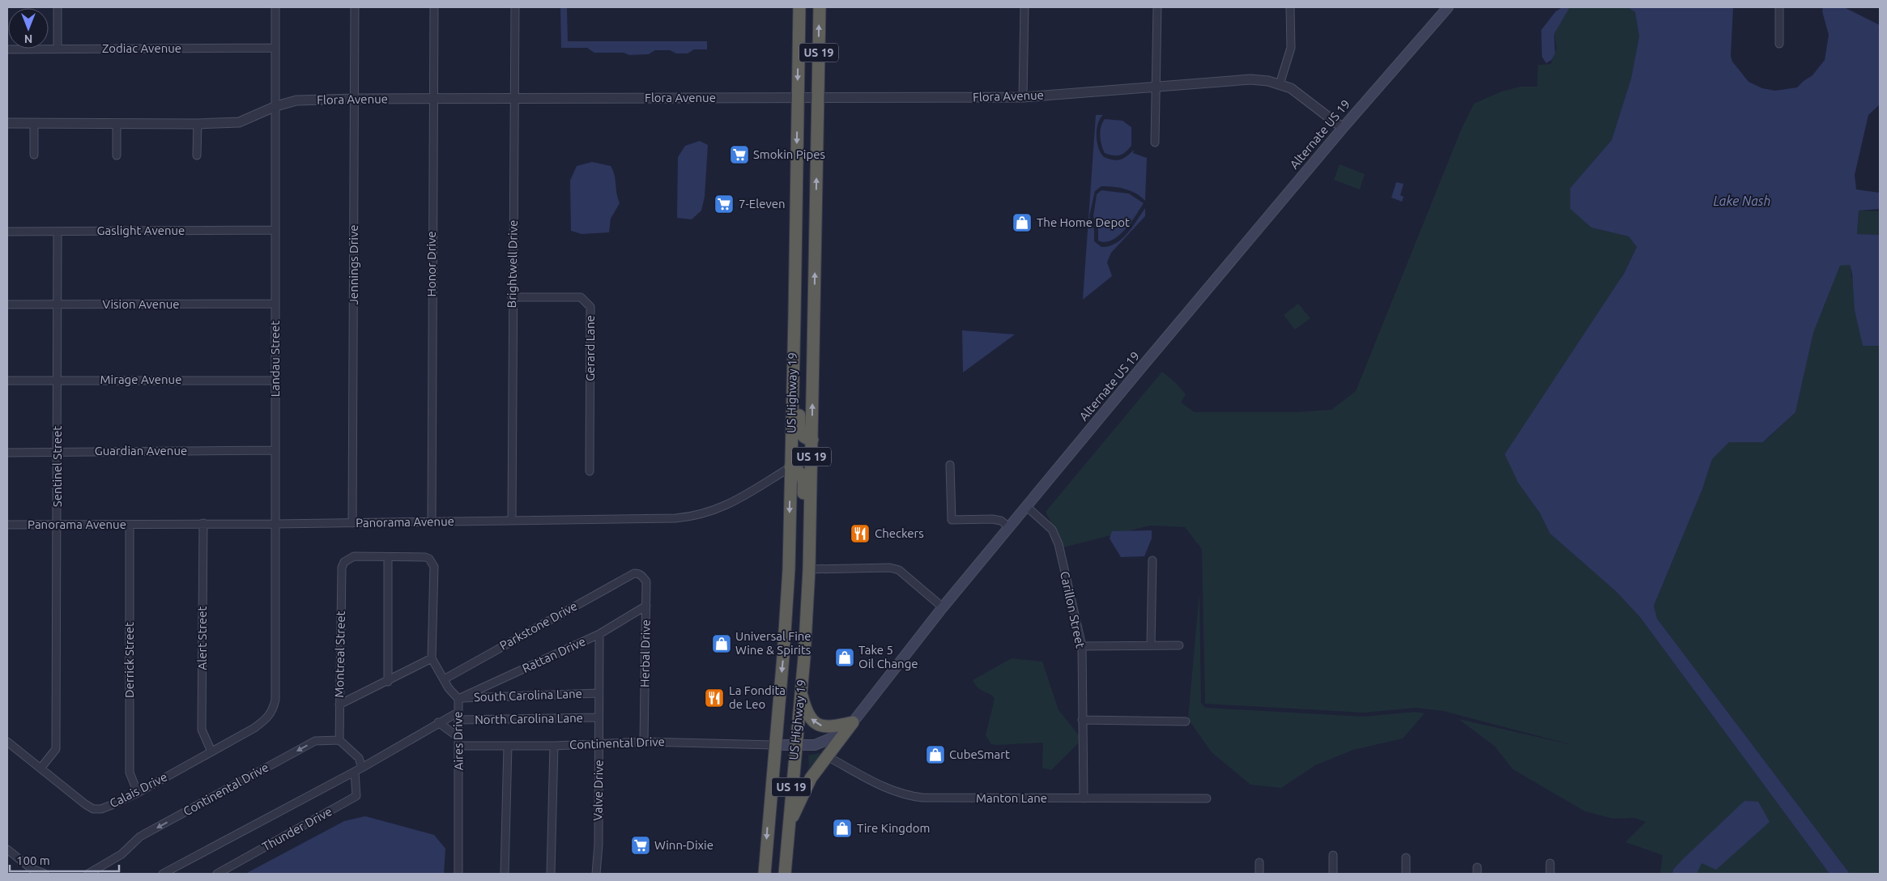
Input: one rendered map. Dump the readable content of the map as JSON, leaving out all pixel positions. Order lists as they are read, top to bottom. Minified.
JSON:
{"streets":{"highway":["US 19","US Highway 19"],"main road":["Alternate US 19"],"street":["Zodiac Avenue","Flora Avenue","Gaslight Avenue","Honor Drive","Brightwell Drive","Jennings Drive","Vision Avenue","Gerard Lane","Landau Street","Mirage Avenue","Guardian Avenue","Sentinel Street","Panorama Avenue","Carillon Street","Parkstone Drive","Alert Street","Herbal Drive","Montreal Street","Rattan Drive","Derrick Street","South Carolina Lane","North Carolina Lane","Aires Drive","Continental Drive","Calais Drive","Valve Drive","Manton Lane","Thunder Drive"]},"crossings":[["Zodiac Avenue","Landau Street"],["Flora Avenue","Alternate US 19"],["Flora Avenue","Honor Drive"],["Flora Avenue","Brightwell Drive"],["Flora Avenue","Jennings Drive"],["Flora Avenue","Landau Street"],["Flora Avenue","US Highway 19"],["Alternate US 19","US Highway 19"],["Alternate US 19","Carillon Street"],["Alternate US 19","Continental Drive"],["Gaslight Avenue","Landau Street"],["Gaslight Avenue","Sentinel Street"],["Honor Drive","Panorama Avenue"],["Brightwell Drive","Gerard Lane"],["Brightwell Drive","Panorama Avenue"],["Jennings Drive","Panorama Avenue"],["Vision Avenue","Landau Street"],["Vision Avenue","Sentinel Street"],["Landau Street","Mirage Avenue"],["Landau Street","Guardian Avenue"],["Landau Street","Panorama Avenue"],["Landau Street","Calais Drive"],["Mirage Avenue","Sentinel Street"],["US Highway 19","Panorama Avenue"],["US Highway 19","Continental Drive"],["Guardian Avenue","Sentinel Street"],["Sentinel Street","Panorama Avenue"],["Sentinel Street","Calais Drive"],["Panorama Avenue","Alert Street"],["Panorama Avenue","Derrick Street"],["Carillon Street","Manton Lane"],["Parkstone Drive","Herbal Drive"],["Parkstone Drive","Aires Drive"],["Alert Street","Calais Drive"],["Herbal Drive","Rattan Drive"],["Herbal Drive","Continental Drive"],["Montreal Street","Continental Drive"],["Rattan Drive","South Carolina Lane"],["Rattan Drive","Aires Drive"],["Rattan Drive","Valve Drive"],["Derrick Street","Calais Drive"],["South Carolina Lane","Aires Drive"],["South Carolina Lane","Valve Drive"],["North Carolina Lane","Aires Drive"],["North Carolina Lane","Valve Drive"],["Aires Drive","Continental Drive"],["Continental Drive","Valve Drive"]],"water":["Lake Nash"],"places":{"supermarket":["Smokin Pipes","7-Eleven","Winn-Dixie"],"shop":["The Home Depot","Universal Fine Wine & Spirits","Take 5 Oil Change","CubeSmart","Tire Kingdom"],"restaurant":["Checkers","La Fondita de Leo"]},"scale_bar":"100 m","north":"bottom"}
